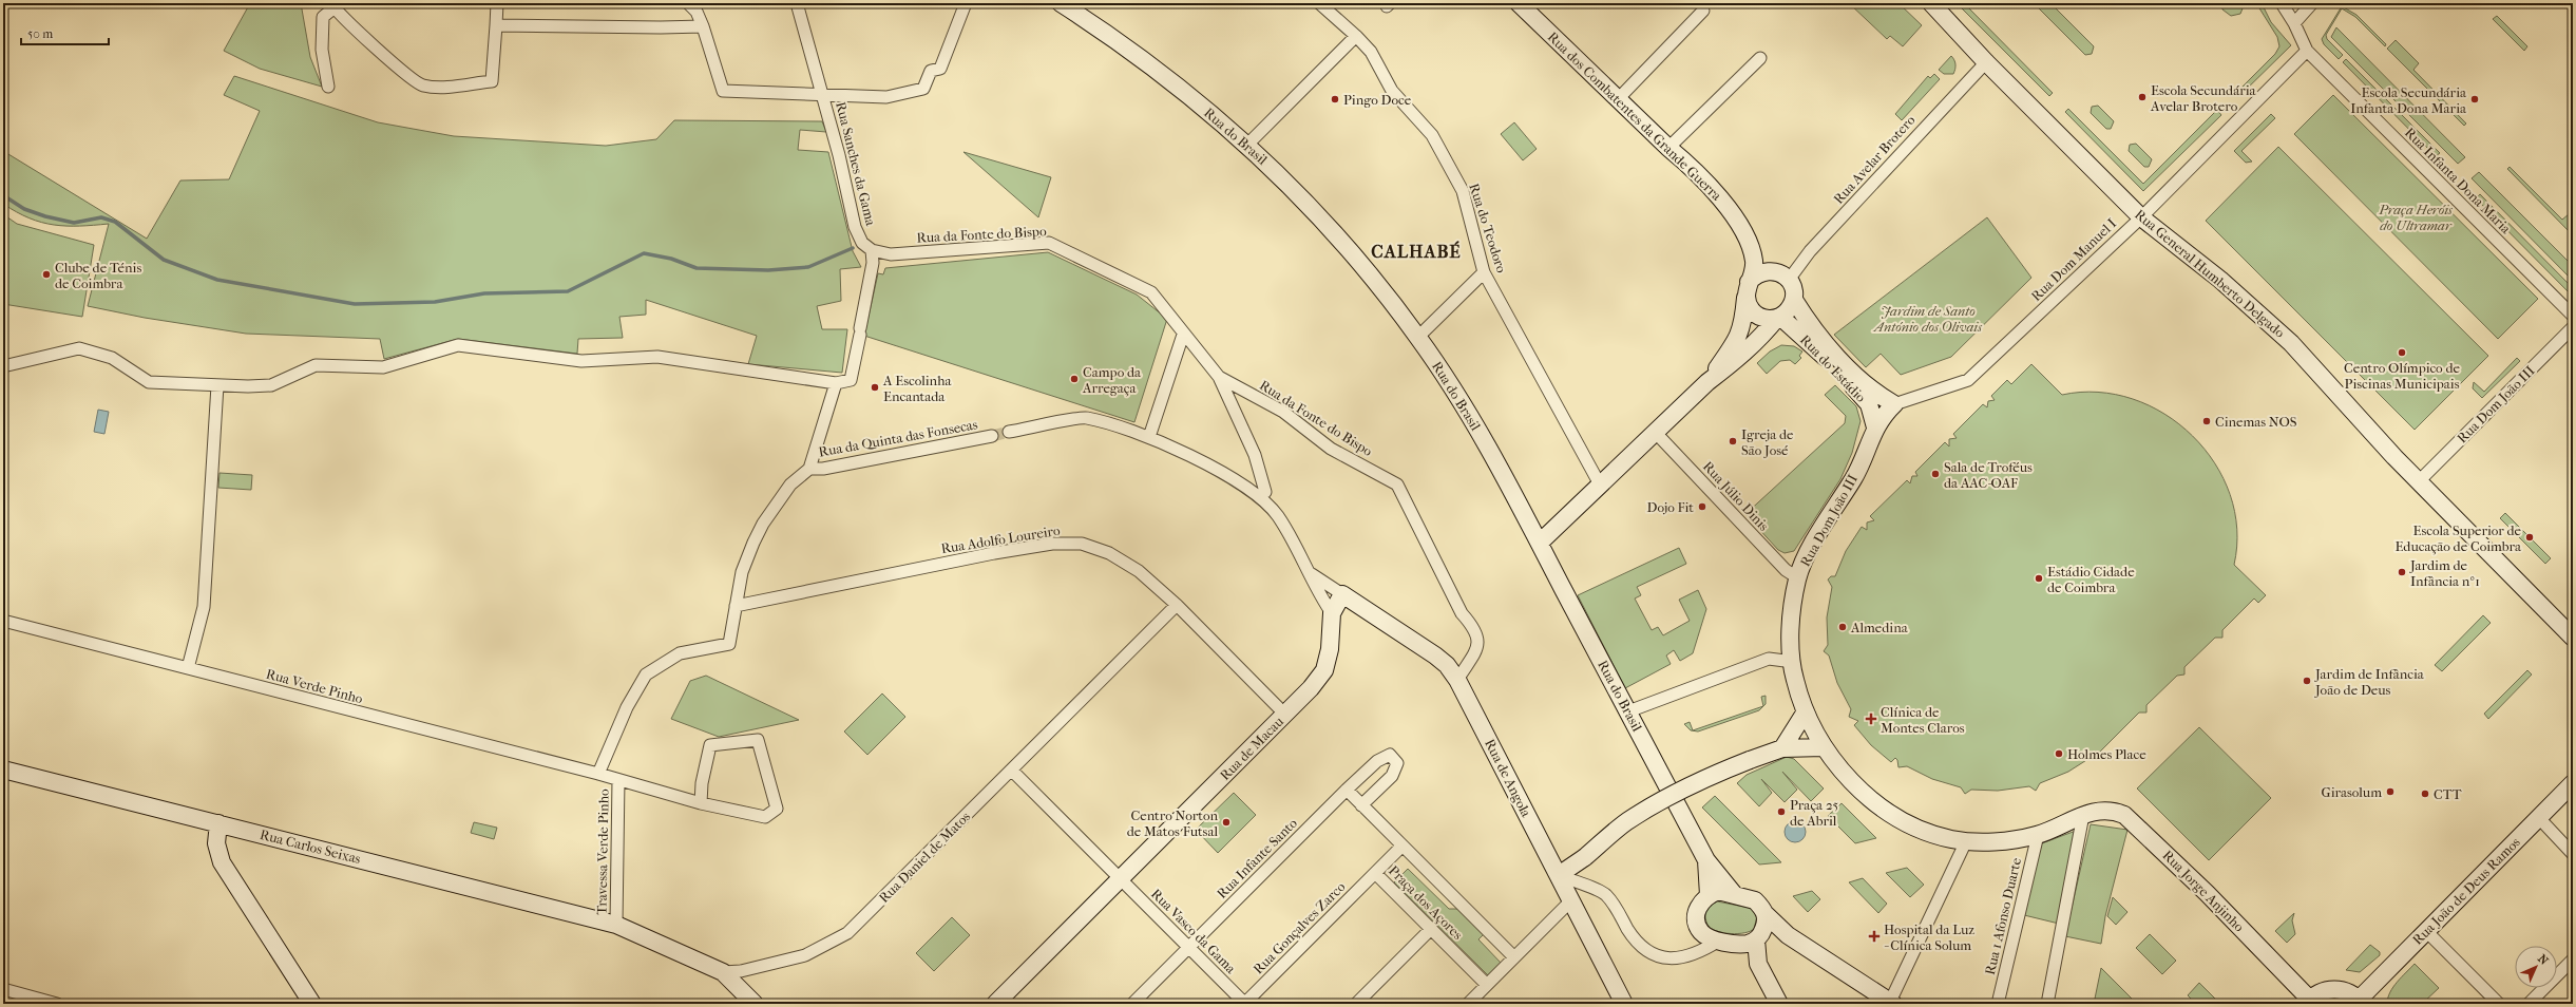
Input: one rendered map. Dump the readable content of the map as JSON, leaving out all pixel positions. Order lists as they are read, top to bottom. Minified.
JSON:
{"streets":{"street":["Rua dos Combatentes da Grande Guerra","Rua do Brasil","Rua Avelar Brotero","Rua Sanches da Gama","Rua Infanta Dona Maria","Rua do Teodoro","Rua da Fonte do Bispo","Rua Dom Manuel I","Rua General Humberto Delgado","Rua do Estádio","Rua Dom João III","Rua da Quinta das Fonsecas","Rua Júlio Dinis","Rua Adolfo Loureiro","Rua Verde Pinho","Rua de Macau","Rua de Angola","Rua Carlos Seixas","Travessa Verde Pinho","Rua Daniel de Matos","Rua Infante Santo","Rua Jorge Anjinho","Rua João de Deus Ramos","Praça dos Açores","Rua 1 Afonso Duarte","Rua Gonçalves Zarco","Rua Vasco da Gama"]},"crossings":[["Rua dos Combatentes da Grande Guerra","Rua do Brasil"],["Rua dos Combatentes da Grande Guerra","Rua Avelar Brotero"],["Rua dos Combatentes da Grande Guerra","Rua do Teodoro"],["Rua dos Combatentes da Grande Guerra","Rua do Estádio"],["Rua dos Combatentes da Grande Guerra","Rua Júlio Dinis"],["Rua Avelar Brotero","Rua General Humberto Delgado"],["Rua Avelar Brotero","Rua do Estádio"],["Rua Sanches da Gama","Rua da Fonte do Bispo"],["Rua Infanta Dona Maria","Rua Dom Manuel I"],["Rua da Fonte do Bispo","Rua de Angola"],["Rua Dom Manuel I","Rua General Humberto Delgado"],["Rua Dom Manuel I","Rua do Estádio"],["Rua Dom Manuel I","Rua Dom João III"],["Rua General Humberto Delgado","Rua Dom João III"],["Rua do Estádio","Rua Dom João III"],["Rua Dom João III","Rua Júlio Dinis"],["Rua Dom João III","Rua Jorge Anjinho"],["Rua Dom João III","Rua 1 Afonso Duarte"],["Rua Adolfo Loureiro","Rua de Macau"],["Rua Adolfo Loureiro","Rua Daniel de Matos"],["Rua Verde Pinho","Travessa Verde Pinho"],["Rua de Macau","Rua de Angola"],["Rua de Macau","Rua Vasco da Gama"],["Rua Carlos Seixas","Travessa Verde Pinho"],["Rua Carlos Seixas","Rua Daniel de Matos"],["Travessa Verde Pinho","Rua Daniel de Matos"],["Rua Daniel de Matos","Rua Vasco da Gama"],["Rua Infante Santo","Rua Vasco da Gama"],["Praça dos Açores","Rua Gonçalves Zarco"],["Rua Gonçalves Zarco","Rua Vasco da Gama"]],"districts":["CALHABÉ"],"parks":["Praça Heróis do Ultramar","Jardim de Santo António dos Olivais"],"places":{"other":["Escola Secundária Avelar Brotero","Pingo Doce","Escola Secundária Infanta Dona Maria","Clube de Ténis de Coimbra","Centro Olímpico de Piscinas Municipais","Campo da Arregaça","A Escolinha Encantada","Cinemas NOS","Igreja de São José","Sala de Troféus da AAC-OAF","Dojo Fit","Escola Superior de Educação de Coimbra","Jardim de Infância nº1","Estádio Cidade de Coimbra","Almedina","Jardim de Infância João de Deus","Holmes Place","Girasolum","CTT","Praça 25 de Abril","Centro Norton de Matos Futsal"],"health":["Clínica de Montes Claros","Hospital da Luz - Clínica Solum"]},"scale_bar":"50 m","north":"top right"}
